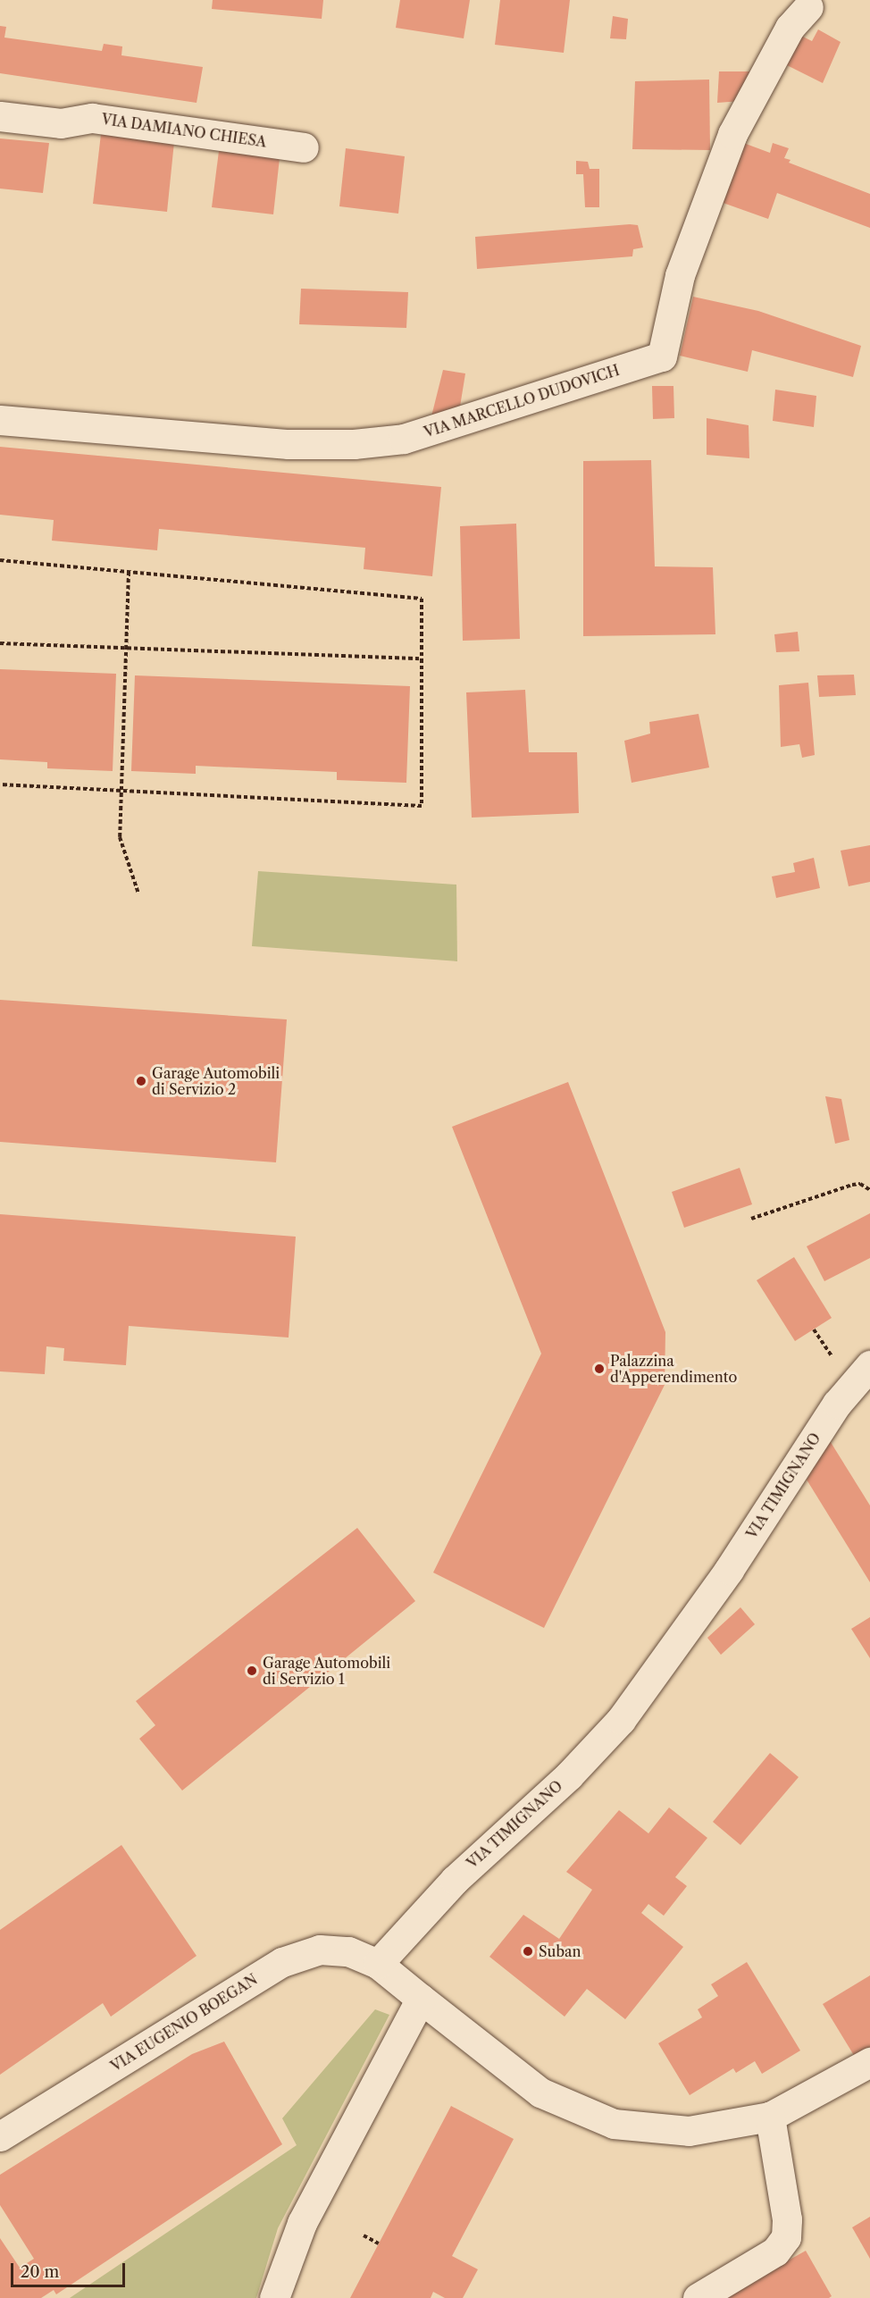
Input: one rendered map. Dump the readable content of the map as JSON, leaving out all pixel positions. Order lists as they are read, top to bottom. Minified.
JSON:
{"streets":{"street":["VIA DAMIANO CHIESA","VIA MARCELLO DUDOVICH","VIA TIMIGNANO","VIA EUGENIO BOEGAN"]},"crossings":[["VIA TIMIGNANO","VIA EUGENIO BOEGAN"]],"places":["Garage Automobili di Servizio 2","Palazzina d'Apperendimento","Garage Automobili di Servizio 1","Suban"],"scale_bar":"20 m"}
